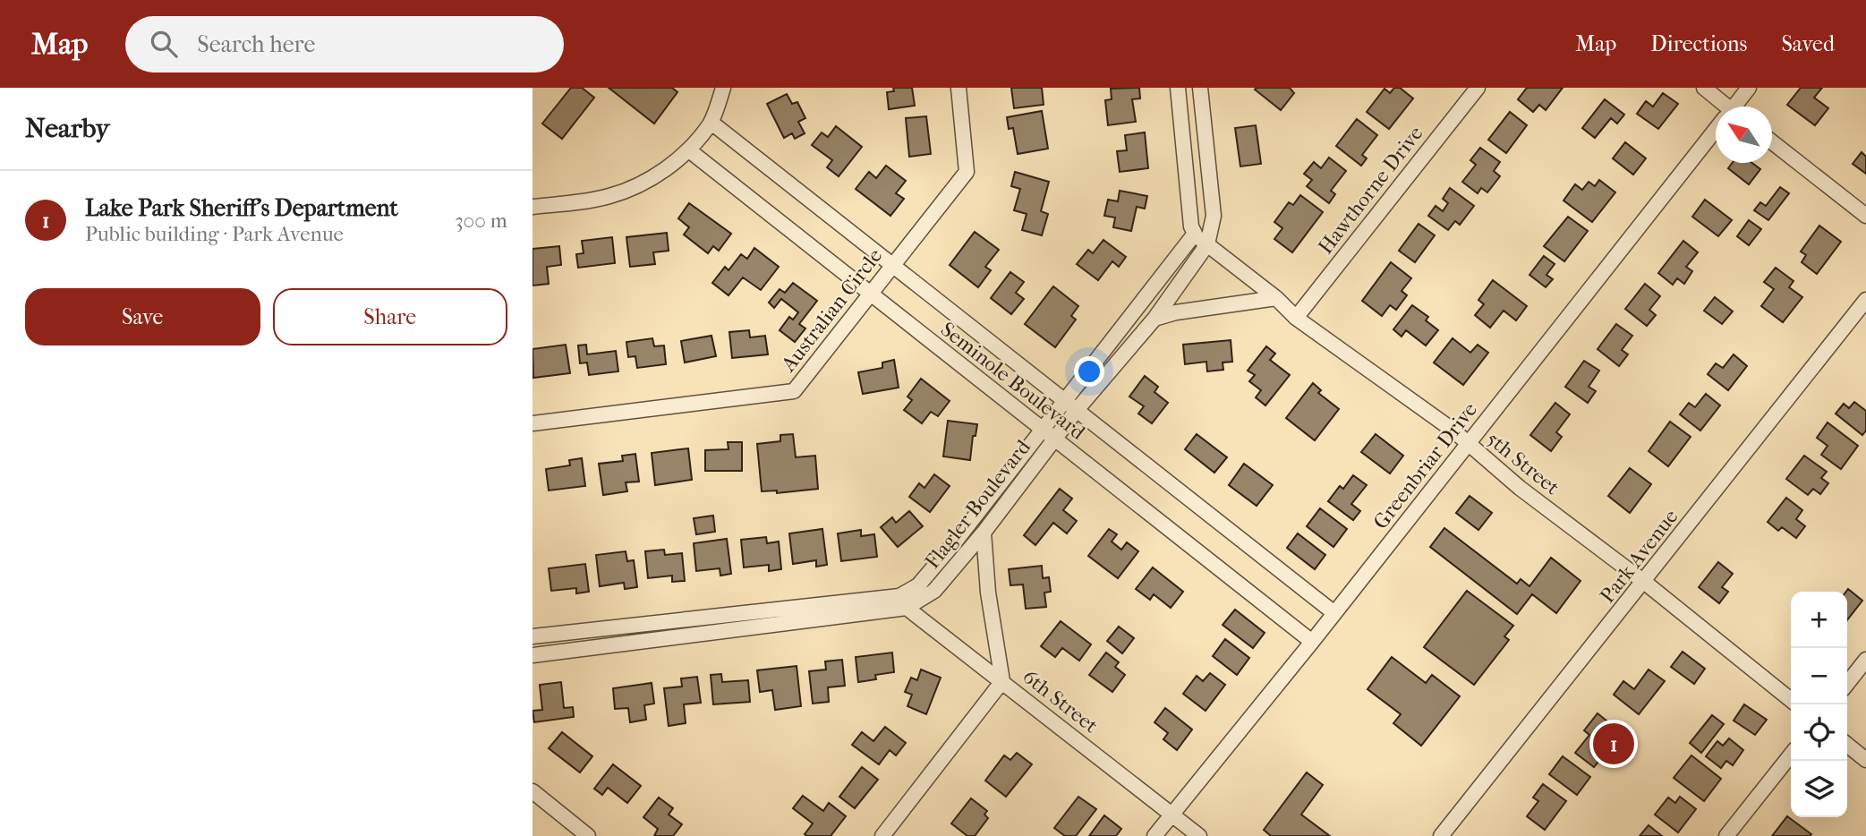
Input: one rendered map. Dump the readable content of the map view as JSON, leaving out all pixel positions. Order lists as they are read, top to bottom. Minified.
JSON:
{"streets":{"street":["Hawthorne Drive","Australian Circle","Seminole Boulevard","5th Street","Greenbriar Drive","Flagler Boulevard","Park Avenue","6th Street"]},"crossings":[["Hawthorne Drive","5th Street"],["Australian Circle","Seminole Boulevard"],["Seminole Boulevard","Greenbriar Drive"],["Seminole Boulevard","Flagler Boulevard"],["5th Street","Greenbriar Drive"],["5th Street","Flagler Boulevard"],["5th Street","Park Avenue"],["Greenbriar Drive","6th Street"],["Flagler Boulevard","6th Street"]],"north":"top left","page":{"header":"Map","search":"Search here","nav":["Map","Directions","Saved"],"heading":"Nearby","list":[{"mark":"1","name":"Lake Park Sheriff's Department","note":"Public building · Park Avenue","value":"300 m"}],"buttons":["Save","Share"],"map_buttons":["+","−"],"pins":"1"}}
